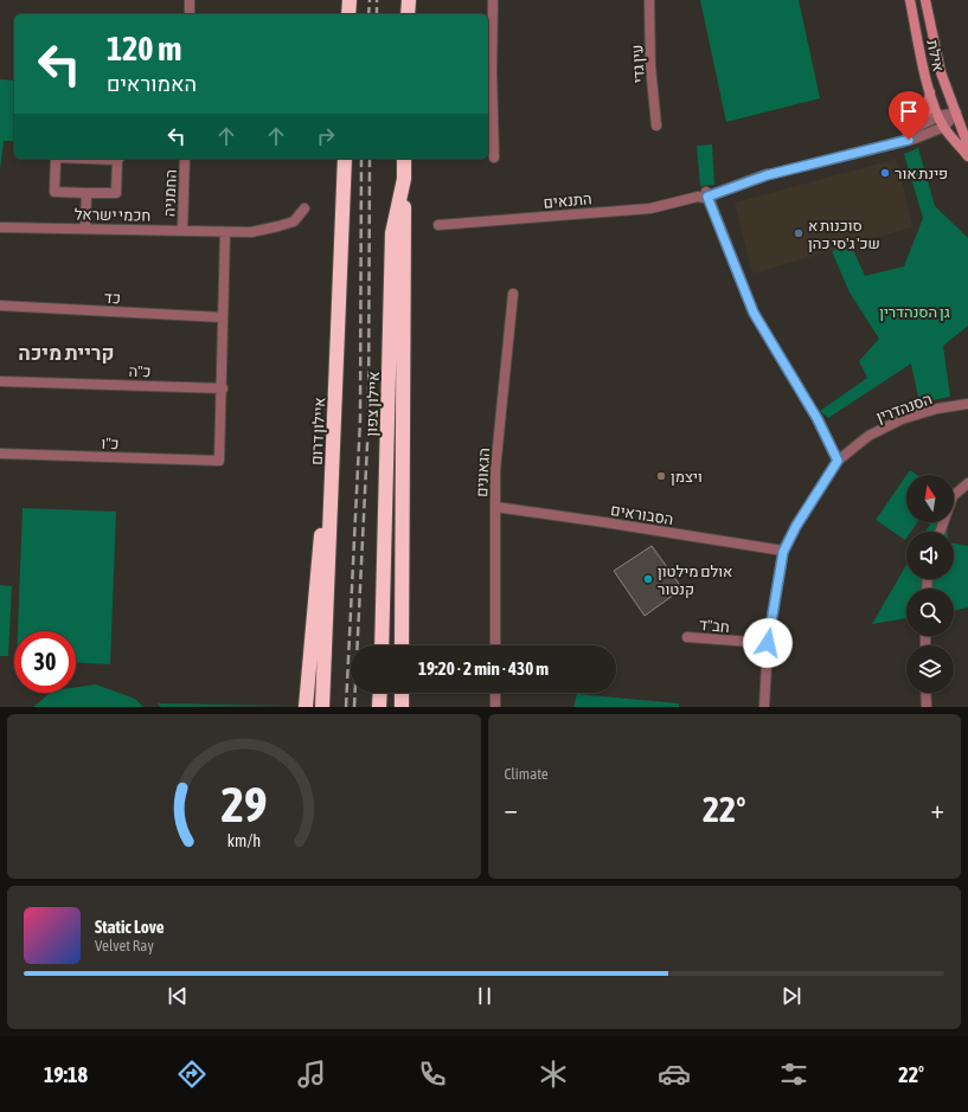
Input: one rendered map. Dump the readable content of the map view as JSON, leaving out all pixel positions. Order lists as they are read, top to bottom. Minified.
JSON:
{"streets":{"highway":["איילון צפון","איילון דרום"],"street":["אילת","עין גדי","החמניה","התנאים","חכמי ישראל","כד","כ\"ה","הסנהדרין","כ\"ו","הגאונים","הסבוראים","חב\"ד"]},"crossings":[["אילת","התנאים"],["החמניה","חכמי ישראל"],["כ\"ה","כ\"ו"],["הסנהדרין","הסבוראים"],["הסנהדרין","חב\"ד"],["הגאונים","הסבוראים"]],"districts":["קריית מיכה"],"parks":["גן הסנהדרין"],"places":["פינת אור","סוכנות א שכ' ג'סי כהן","ויצמן","אולם מילטון קנטור"],"north":"top","page":{"turn":["120 m","האמוראים"],"limit":"30","trip":"19:20 · 2 min · 430 m","tile":"Climate","heat":["−","22°","+"],"song":["Static Love","Velvet Ray"],"tabs":["19:18","22°"],"gauge":["29","km/h"]}}
